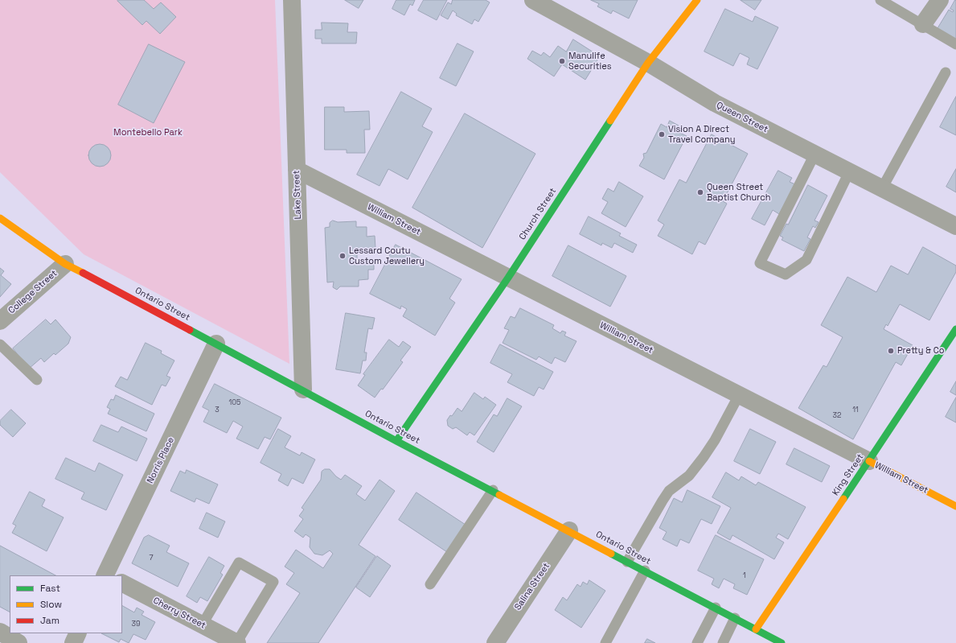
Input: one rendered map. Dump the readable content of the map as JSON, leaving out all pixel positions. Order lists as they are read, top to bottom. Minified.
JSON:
{"streets":{"street":["Queen Street","Lake Street","Church Street","William Street","College Street","Ontario Street","Norris Place","King Street","Salina Street","Cherry Street"]},"crossings":[["Queen Street","Church Street"],["Lake Street","William Street"],["Lake Street","Ontario Street"],["Church Street","William Street"],["Church Street","Ontario Street"],["William Street","King Street"],["College Street","Ontario Street"],["Ontario Street","Norris Place"],["Ontario Street","King Street"],["Ontario Street","Salina Street"]],"parks":["Montebello Park"],"places":["Manulife Securities","Vision A Direct Travel Company","Queen Street Baptist Church","Lessard Coutu Custom Jewellery","Pretty & Co"],"house_numbers":["105","3","11","32","7","1","39"],"legend":["Fast","Slow","Jam"]}
